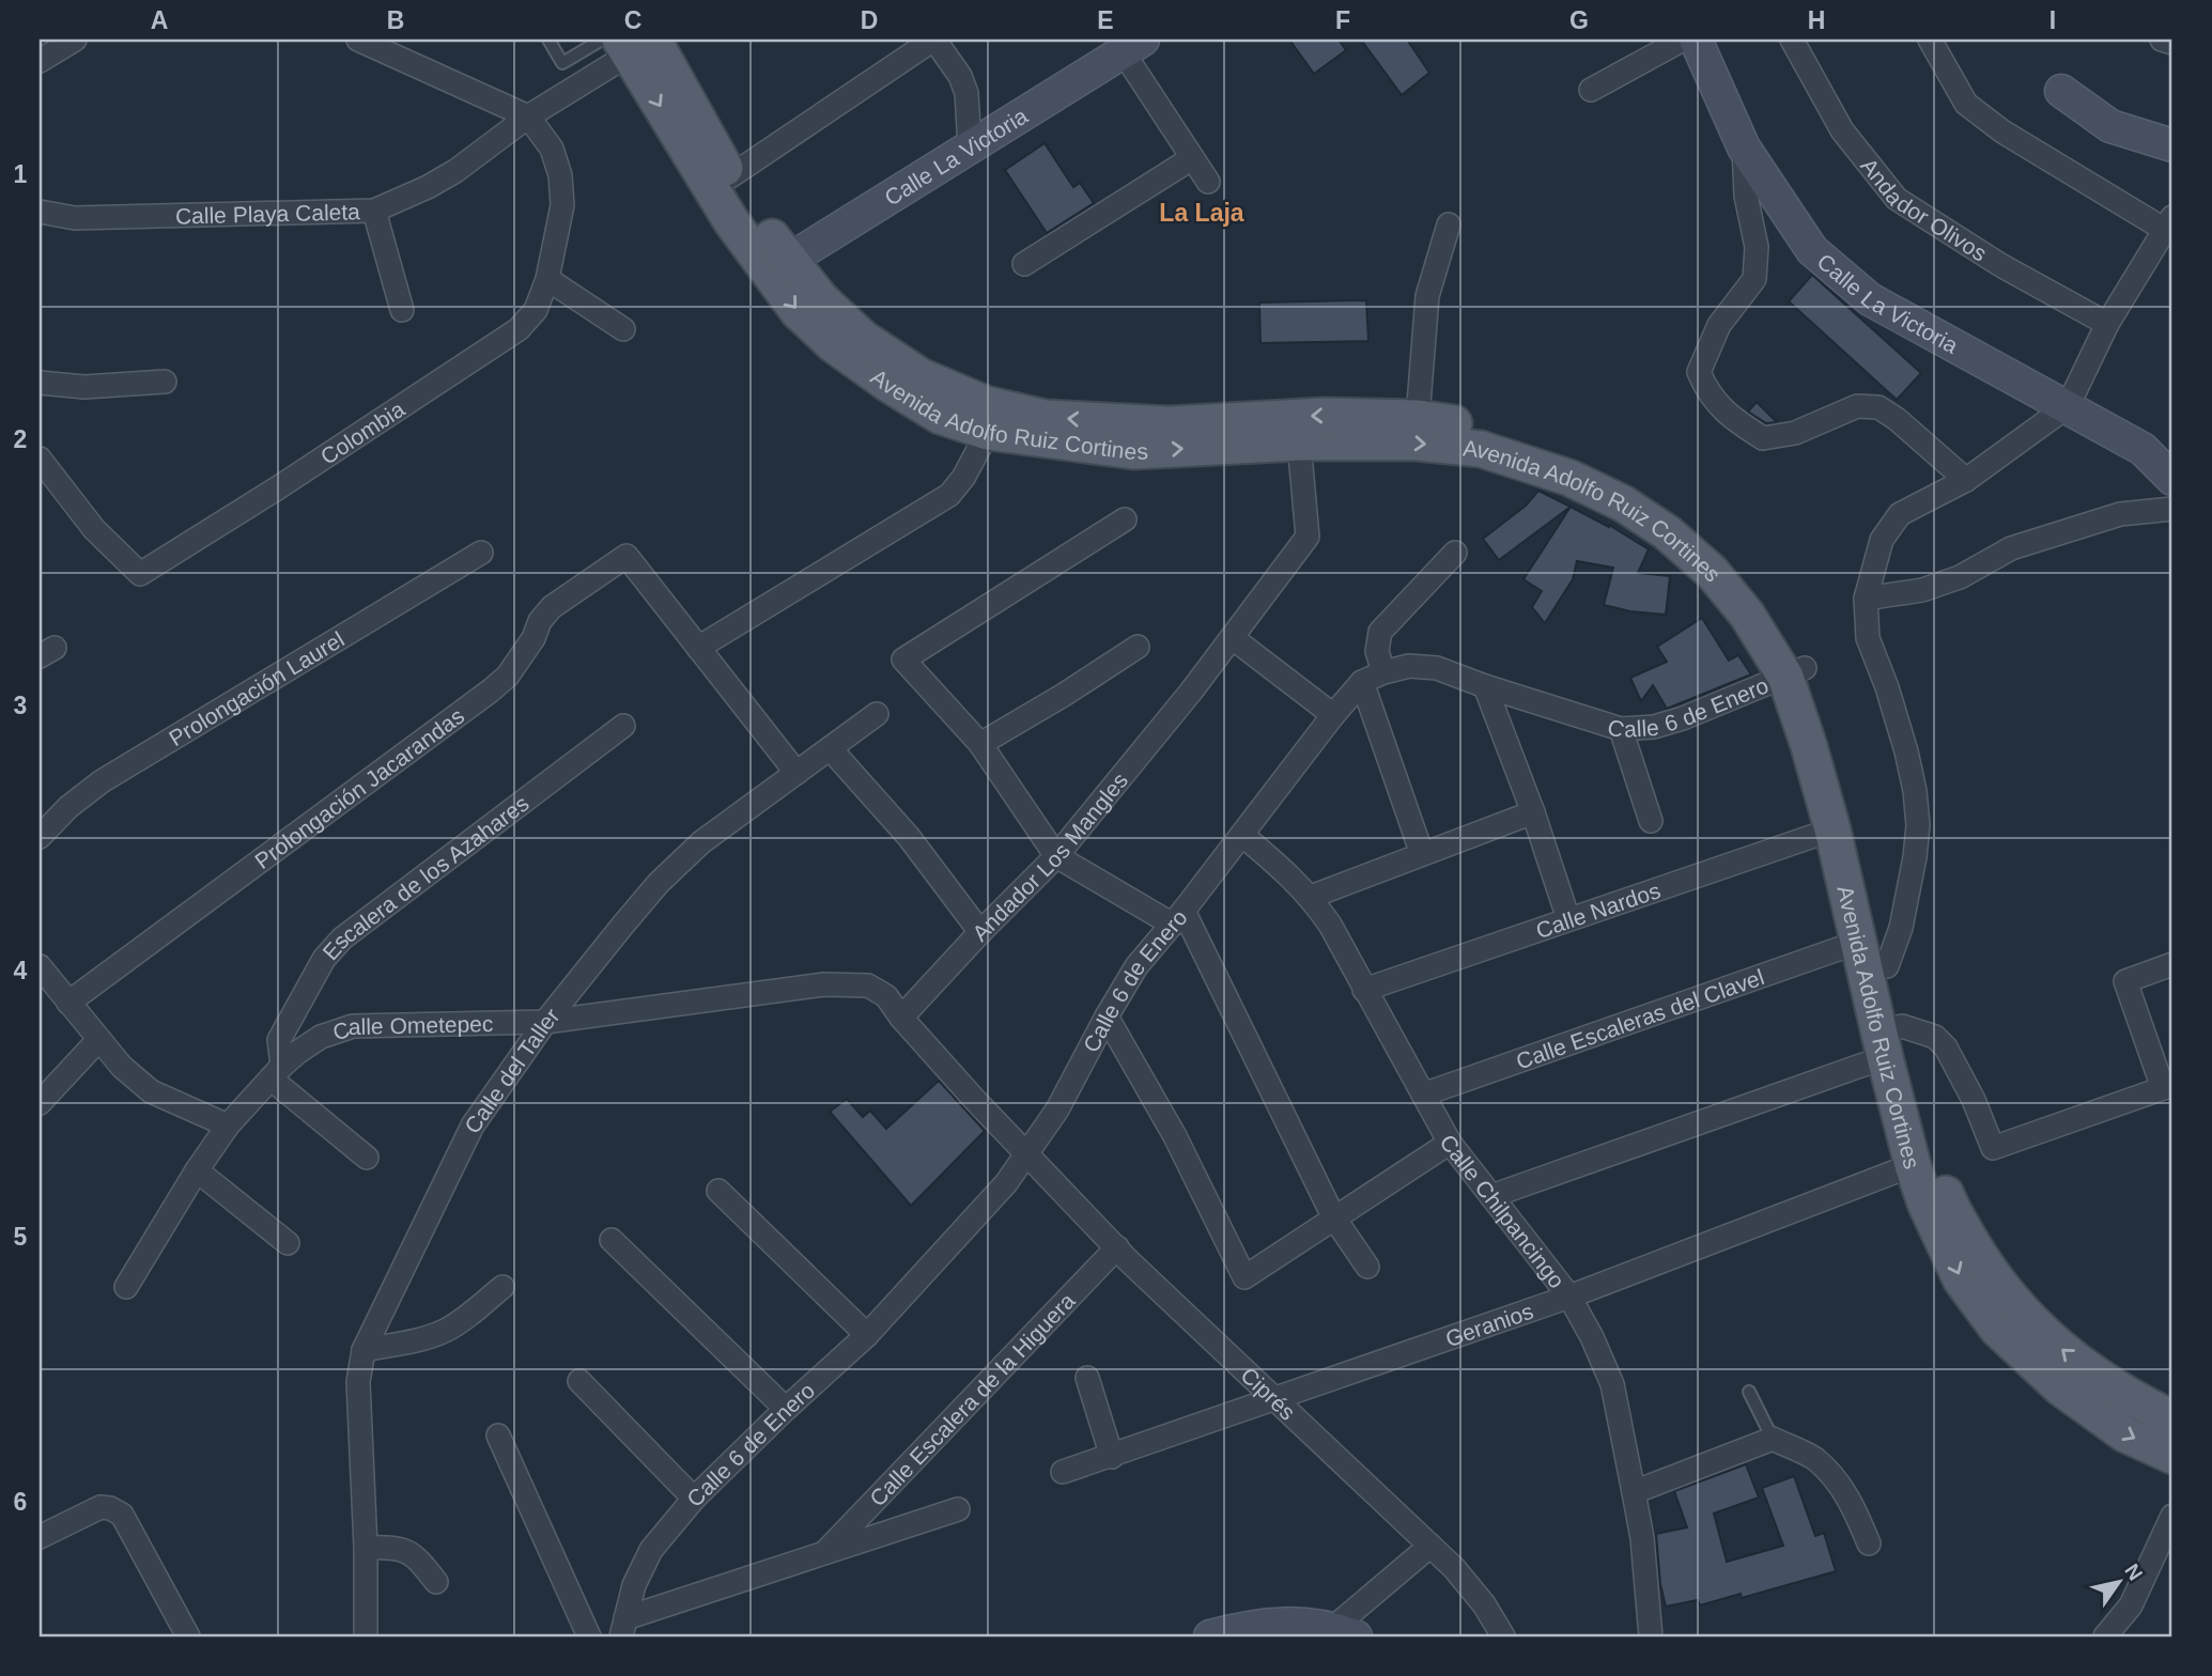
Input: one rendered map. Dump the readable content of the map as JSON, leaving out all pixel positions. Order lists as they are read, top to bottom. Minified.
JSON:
{"streets":{"main road":["Avenida Adolfo Ruiz Cortines"],"street":["Calle La Victoria","Andador Olivos","Calle Playa Caleta","Colombia","Prolongación Laurel","Calle 6 de Enero","Prolongación Jacarandas","Andador Los Mangles","Escalera de los Azahares","Calle Nardos","Calle Escaleras del Clavel","Calle Ometepec","Calle del Taller","Calle Chilpancingo","Geranios","Ciprés","Calle Escalera de la Higuera"]},"crossings":[["Calle La Victoria","Avenida Adolfo Ruiz Cortines"],["Calle Playa Caleta","Avenida Adolfo Ruiz Cortines"],["Calle Playa Caleta","Colombia"],["Avenida Adolfo Ruiz Cortines","Calle 6 de Enero"],["Avenida Adolfo Ruiz Cortines","Andador Los Mangles"],["Avenida Adolfo Ruiz Cortines","Calle Nardos"],["Avenida Adolfo Ruiz Cortines","Calle Escaleras del Clavel"],["Avenida Adolfo Ruiz Cortines","Geranios"],["Calle 6 de Enero","Calle Chilpancingo"],["Calle 6 de Enero","Ciprés"],["Andador Los Mangles","Ciprés"],["Escalera de los Azahares","Calle Ometepec"],["Calle Nardos","Calle Chilpancingo"],["Calle Escaleras del Clavel","Calle Chilpancingo"],["Calle Ometepec","Calle del Taller"],["Calle Ometepec","Ciprés"],["Calle Chilpancingo","Geranios"],["Geranios","Ciprés"],["Ciprés","Calle Escalera de la Higuera"]],"districts":["La Laja"],"north":"top right","grid":{"columns":["A","B","C","D","E","F","G","H","I"],"rows":["1","2","3","4","5","6"]}}
